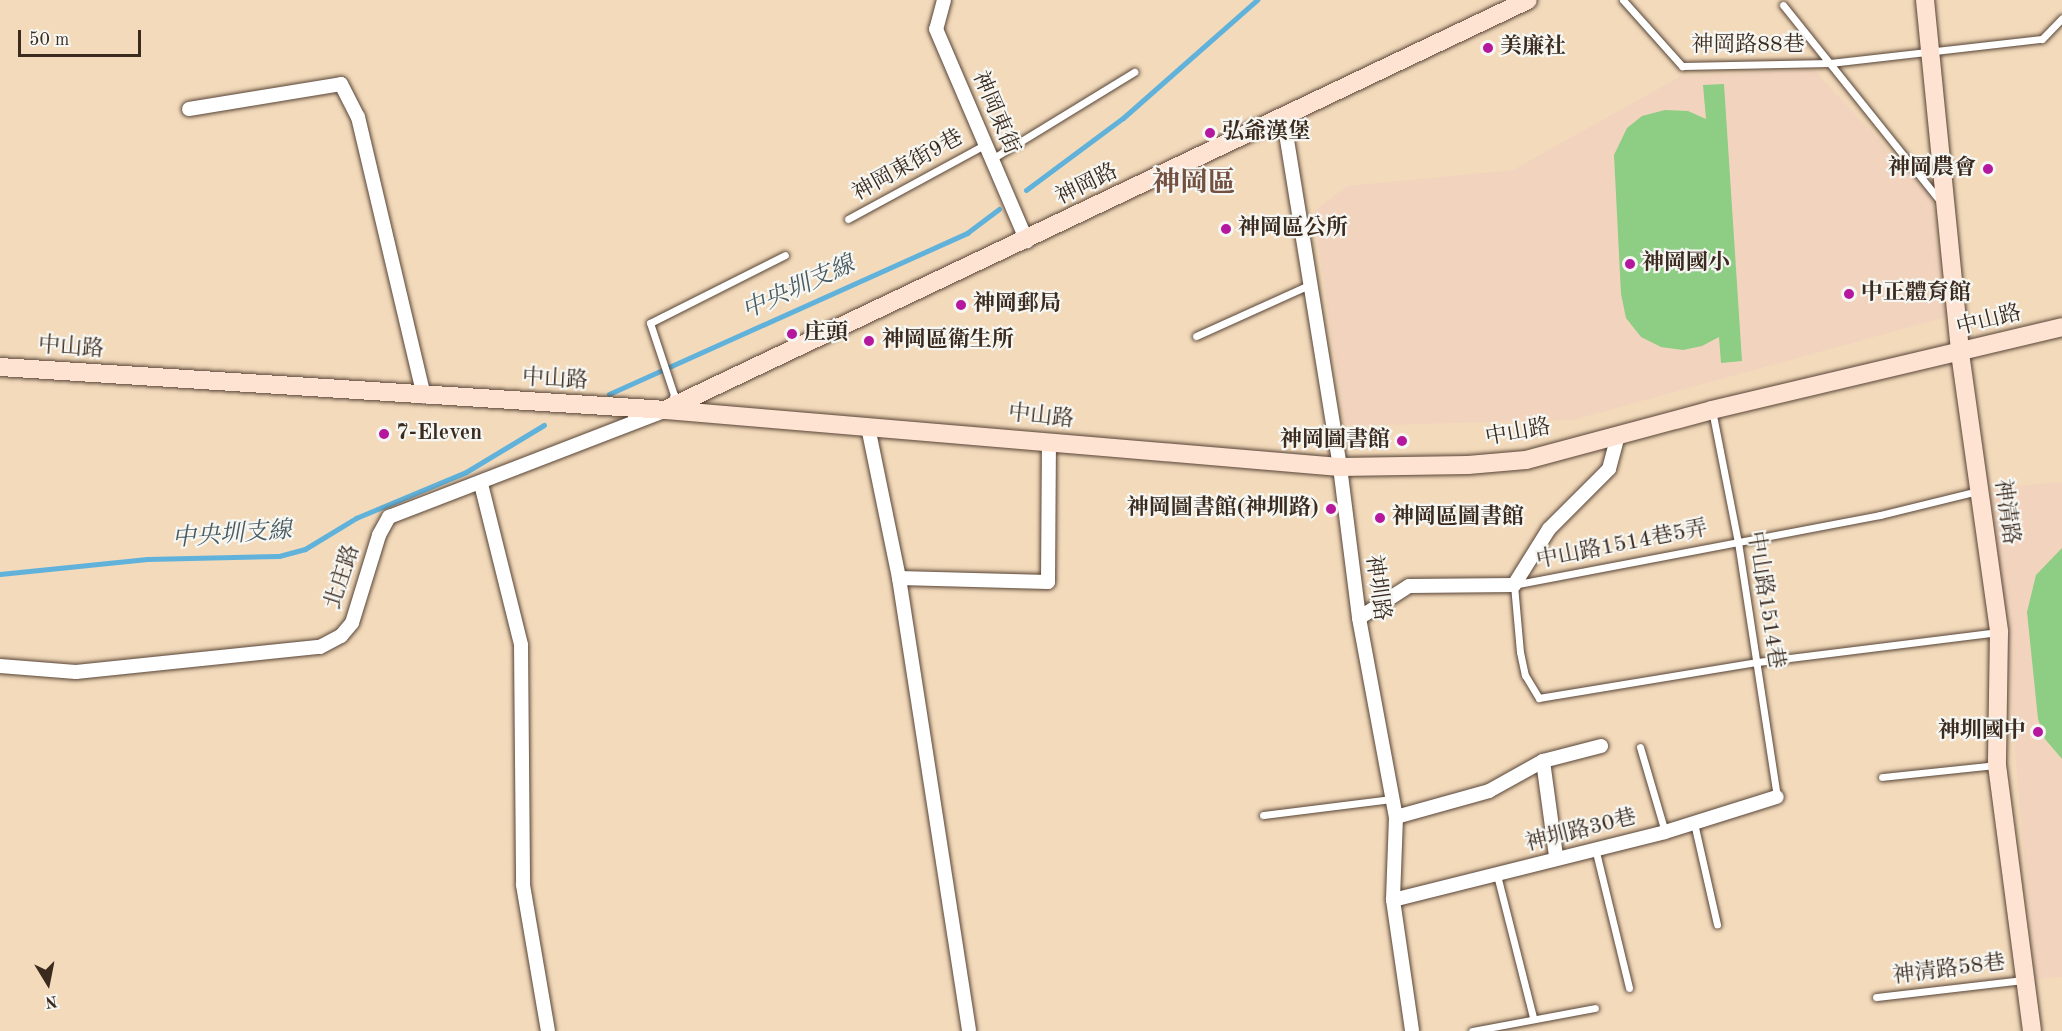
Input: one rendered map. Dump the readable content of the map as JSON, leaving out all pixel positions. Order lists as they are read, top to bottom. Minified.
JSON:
{"streets":{"street":["神岡東街","神岡路","中山路","神清路","北庄路","神圳路","神圳路30巷"],"lane":["神岡路88巷","神岡東街9巷","中山路1514巷5弄","中山路1514巷","神清路58巷"]},"crossings":[["神岡路88巷","神清路"],["神岡東街","神岡東街9巷"],["神岡東街","神岡路"],["神岡路","中山路"],["神岡路","北庄路"],["神岡路","神圳路"],["中山路","神清路"],["中山路","北庄路"],["中山路","神圳路"],["中山路","中山路1514巷"],["神清路","中山路1514巷5弄"],["神清路","神清路58巷"],["中山路1514巷5弄","中山路1514巷"],["神圳路","神圳路30巷"],["中山路1514巷","神圳路30巷"]],"districts":["神岡區"],"water":["中央圳支線"],"places":["美廉社","弘爺漢堡","神岡農會","神岡區公所","神岡國小","中正體育館","神岡郵局","庄頭","神岡區衛生所","7-Eleven","神岡圖書館","神岡圖書館(神圳路)","神岡區圖書館","神圳國中"],"scale_bar":"50 m","north":"bottom"}
